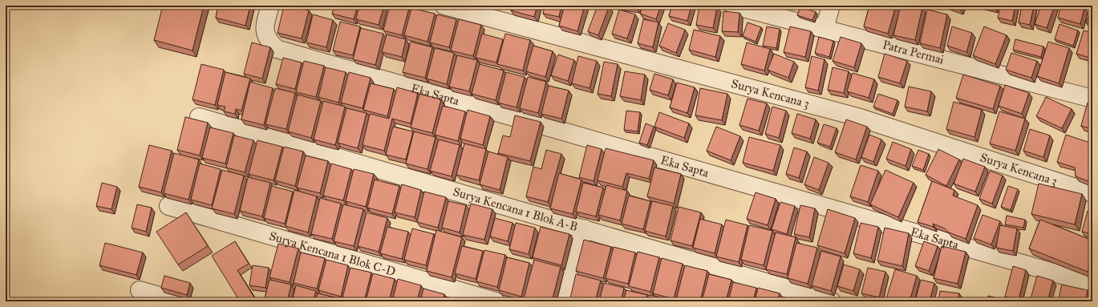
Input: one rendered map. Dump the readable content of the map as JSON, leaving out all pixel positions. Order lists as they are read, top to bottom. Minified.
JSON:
{"streets":{"street":["Patra Permai","Surya Kencana 3","Eka Sapta","Surya Kencana 1 Blok A-B","Surya Kencana 1 Blok C-D"]}}
